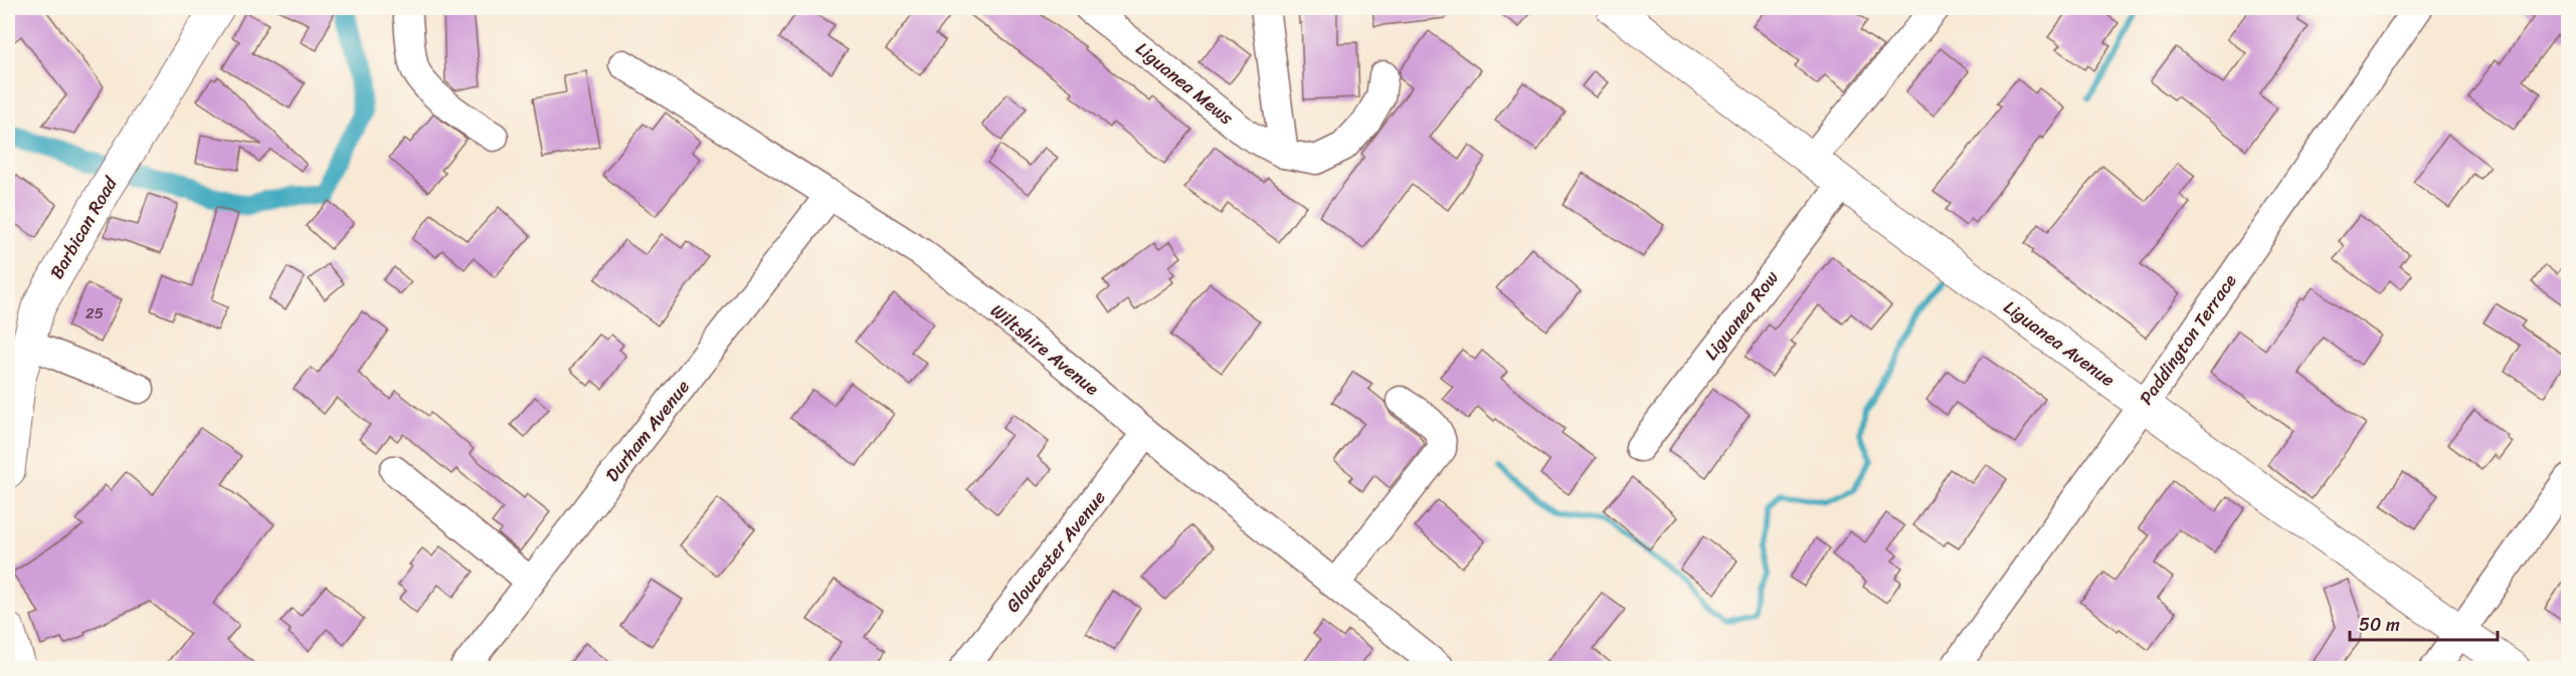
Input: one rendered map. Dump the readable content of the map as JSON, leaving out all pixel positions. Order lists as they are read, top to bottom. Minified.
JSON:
{"streets":{"main road":["Barbican Road","Liguanea Avenue"],"street":["Liguanea Mews","Liguanea Row","Paddington Terrace","Wiltshire Avenue","Durham Avenue","Gloucester Avenue"]},"crossings":[["Liguanea Row","Liguanea Avenue"],["Paddington Terrace","Liguanea Avenue"],["Wiltshire Avenue","Durham Avenue"],["Wiltshire Avenue","Gloucester Avenue"]],"house_numbers":["25"],"scale_bar":"50 m"}
